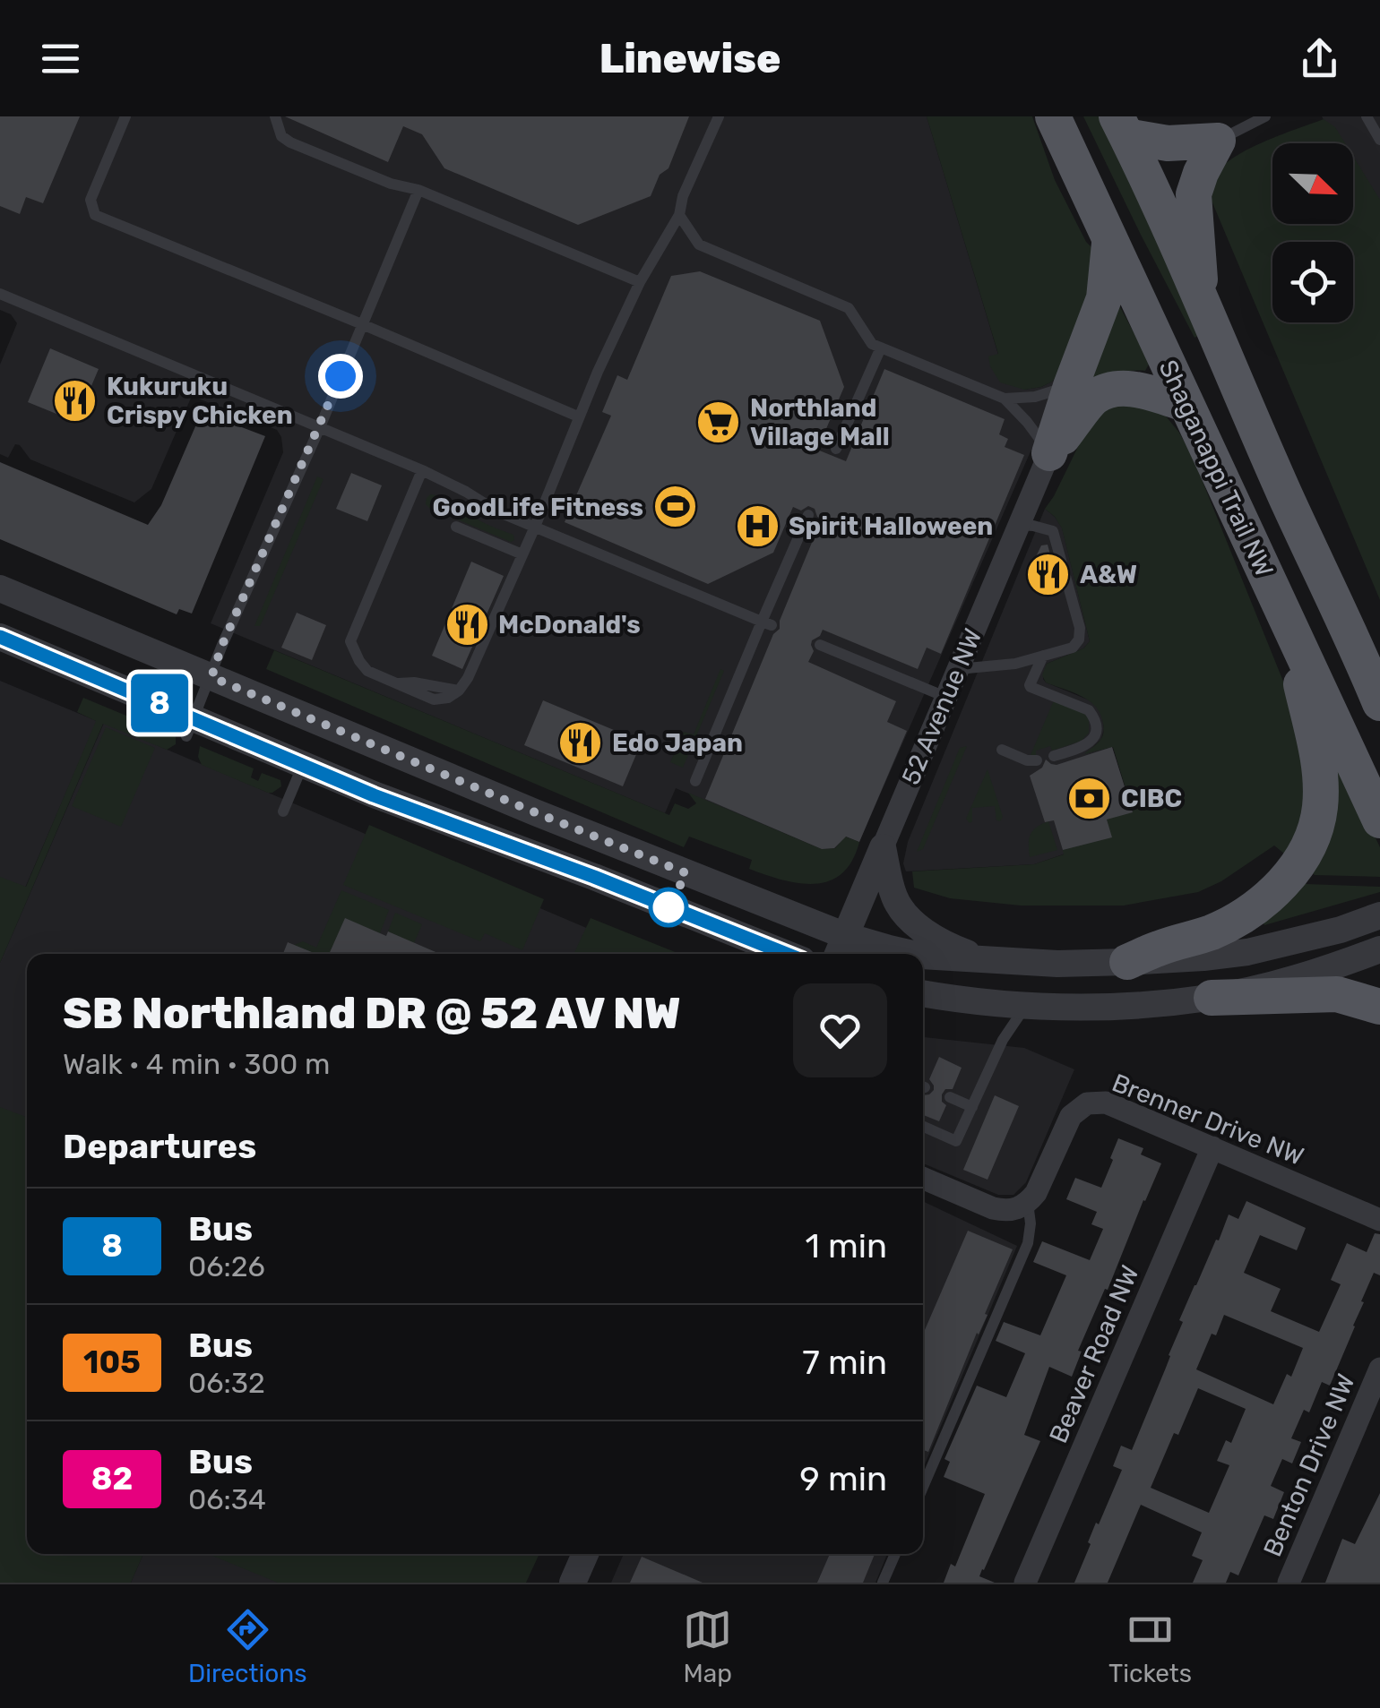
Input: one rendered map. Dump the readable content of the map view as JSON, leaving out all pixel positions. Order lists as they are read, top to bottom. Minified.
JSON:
{"streets":{"main road":["Shaganappi Trail NW"],"street":["52 Avenue NW","Brenner Drive NW","Beaver Road NW","Benton Drive NW"]},"crossings":[["Brenner Drive NW","Beaver Road NW"]],"places":{"restaurant":["Kukuruku Crispy Chicken","A&W","McDonald's","Edo Japan"],"supermarket":["Northland Village Mall"],"sports":["GoodLife Fitness"],"hospital":["Spirit Halloween"],"bank":["CIBC"]},"lines":["bus line 8"],"north":"bottom right","page":{"header":"Linewise","on_map":"8","heading":[["SB Northland DR @ 52 AV NW","Walk · 4 min · 300 m"],"Departures"],"list":[{"mark":"8","name":"Bus","note":"06:26","value":"1 min"},{"mark":"105","name":"Bus","note":"06:32","value":"7 min"},{"mark":"82","name":"Bus","note":"06:34","value":"9 min"}],"tabs":["Directions","Map","Tickets"]}}
